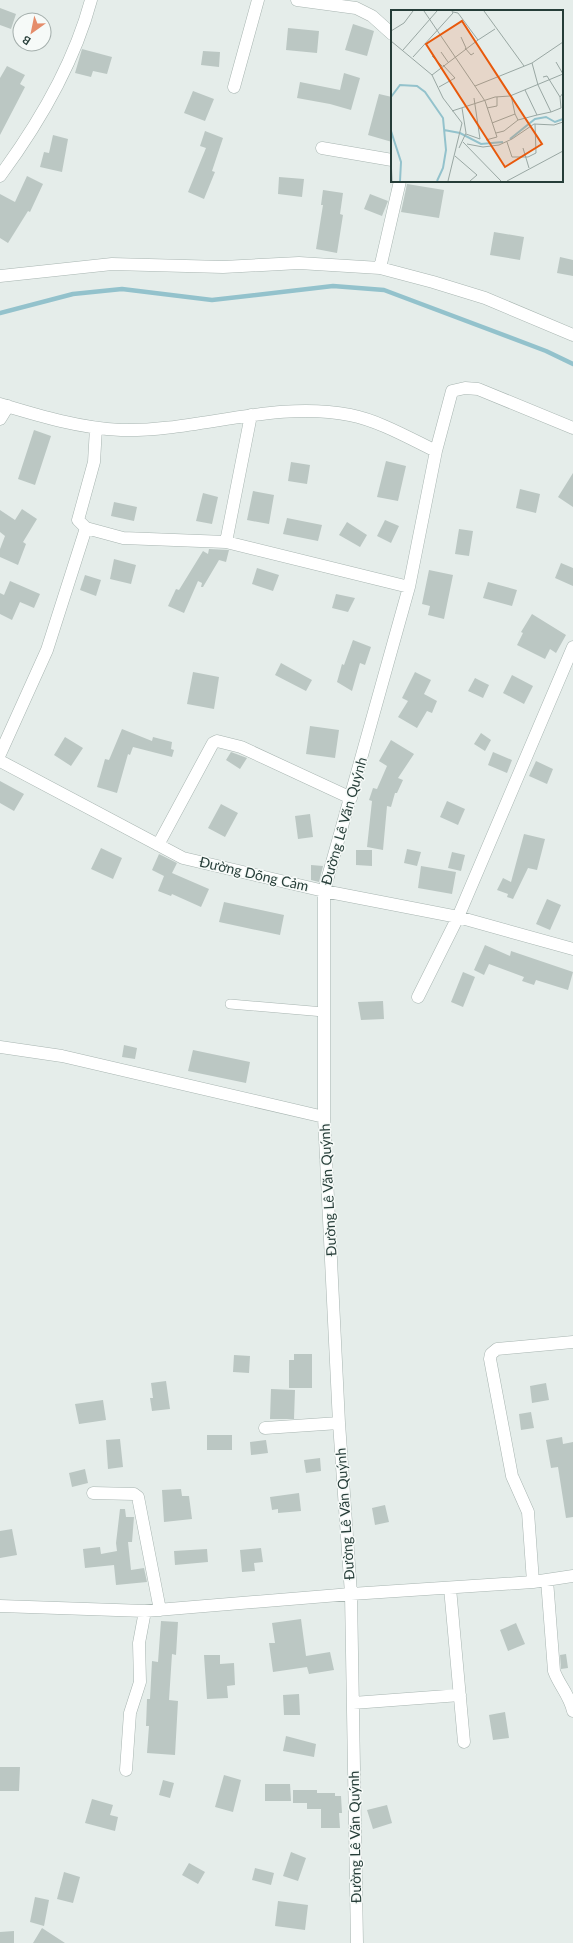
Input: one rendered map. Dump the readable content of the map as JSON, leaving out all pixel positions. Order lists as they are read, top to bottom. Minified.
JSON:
{"streets":{"street":["Đường Lê Văn Quýnh","Đường Dõng Cảm"]},"crossings":[["Đường Lê Văn Quýnh","Đường Dõng Cảm"]],"north":"bottom left"}
